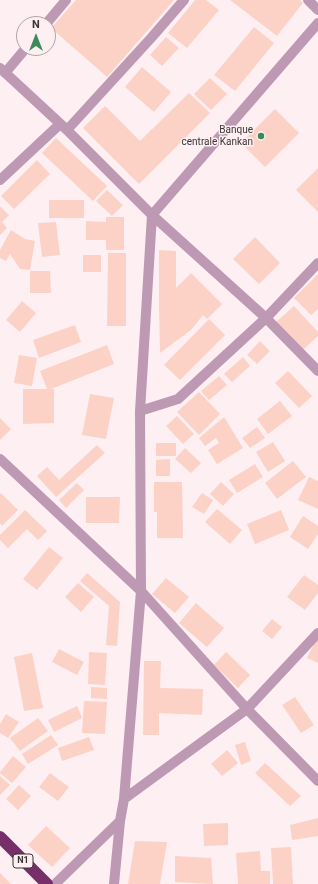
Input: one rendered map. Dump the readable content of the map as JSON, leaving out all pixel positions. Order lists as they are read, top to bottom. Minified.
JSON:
{"streets":{"highway":["N1"]},"places":["Banque centrale Kankan"],"north":"top"}
